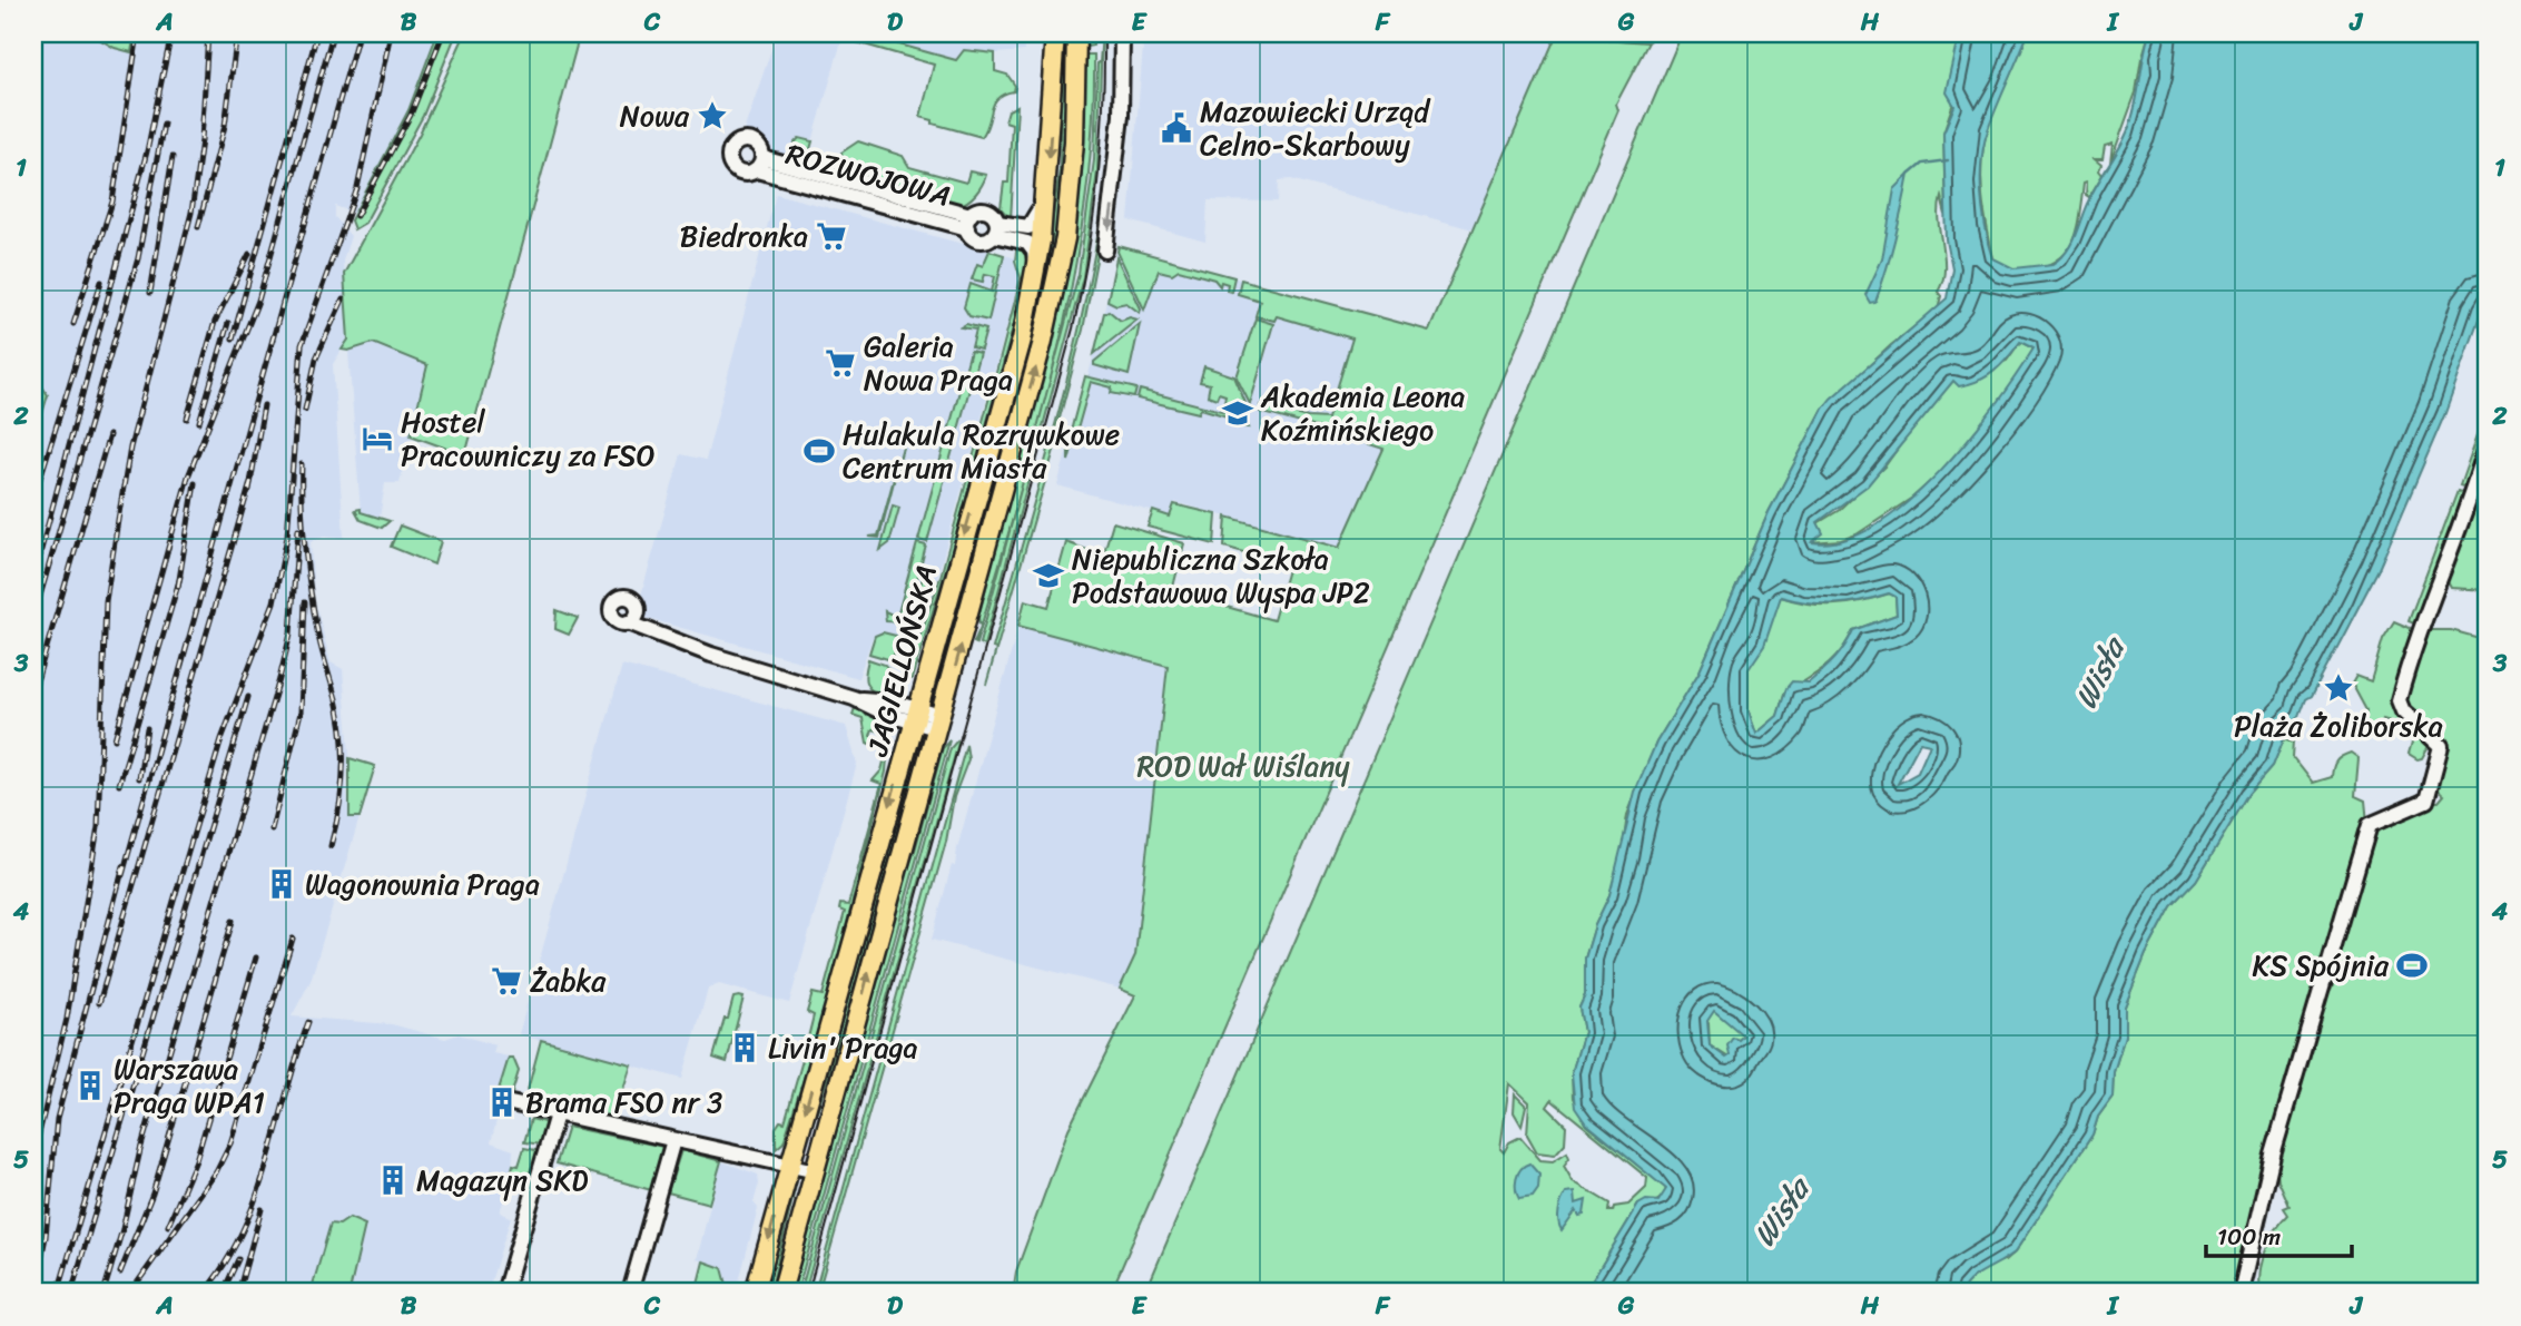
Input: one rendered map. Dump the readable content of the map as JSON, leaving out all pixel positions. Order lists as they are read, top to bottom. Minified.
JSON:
{"streets":{"main road":["JAGIELLOŃSKA"],"street":["ROZWOJOWA"]},"crossings":[["ROZWOJOWA","JAGIELLOŃSKA"]],"water":["Wisła"],"parks":["ROD Wał Wiślany"],"places":{"place":["Nowa","Plaża Żoliborska"],"public building":["Mazowiecki Urząd Celno-Skarbowy"],"supermarket":["Biedronka","Galeria Nowa Praga","Żabka"],"school or university":["Akademia Leona Koźmińskiego","Niepubliczna Szkoła Podstawowa Wyspa JP2"],"hotel":["Hostel Pracowniczy za FSO"],"sports":["Hulakula Rozrywkowe Centrum Miasta","KS Spójnia"],"building":["Wagonownia Praga","Livin' Praga","Warszawa Praga WPA1","Brama FSO nr 3","Magazyn SKD"]},"scale_bar":"100 m","grid":{"columns":["A","B","C","D","E","F","G","H","I","J"],"rows":["1","2","3","4","5"]}}
